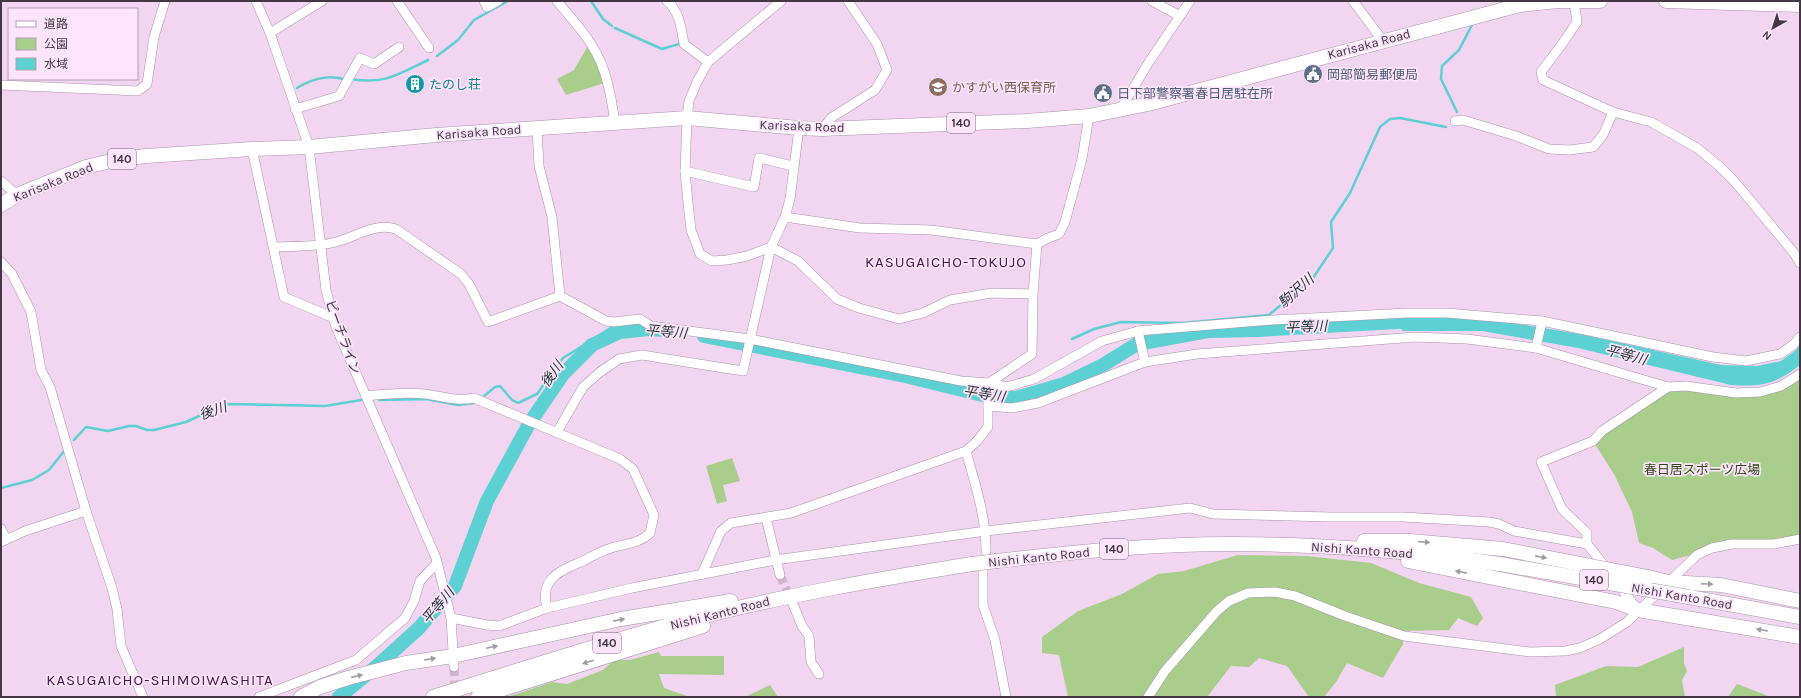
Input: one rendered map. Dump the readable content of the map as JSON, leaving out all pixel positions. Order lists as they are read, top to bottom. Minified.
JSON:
{"streets":{"highway":["Karisaka Road","140","Nishi Kanto Road"],"street":["ピーチライン"]},"crossings":[["Karisaka Road","ピーチライン"]],"districts":["KASUGAICHO-TOKUJO","KASUGAICHO-SHIMOIWASHITA"],"water":["駒沢川","平等川","後川"],"parks":["春日居スポーツ広場"],"places":{"public building":["岡部簡易郵便局","日下部警察署春日居駐在所"],"building":["たのし荘"],"school or university":["かすがい西保育所"]},"legend":["道路","公園","水域"],"north":"bottom left"}
